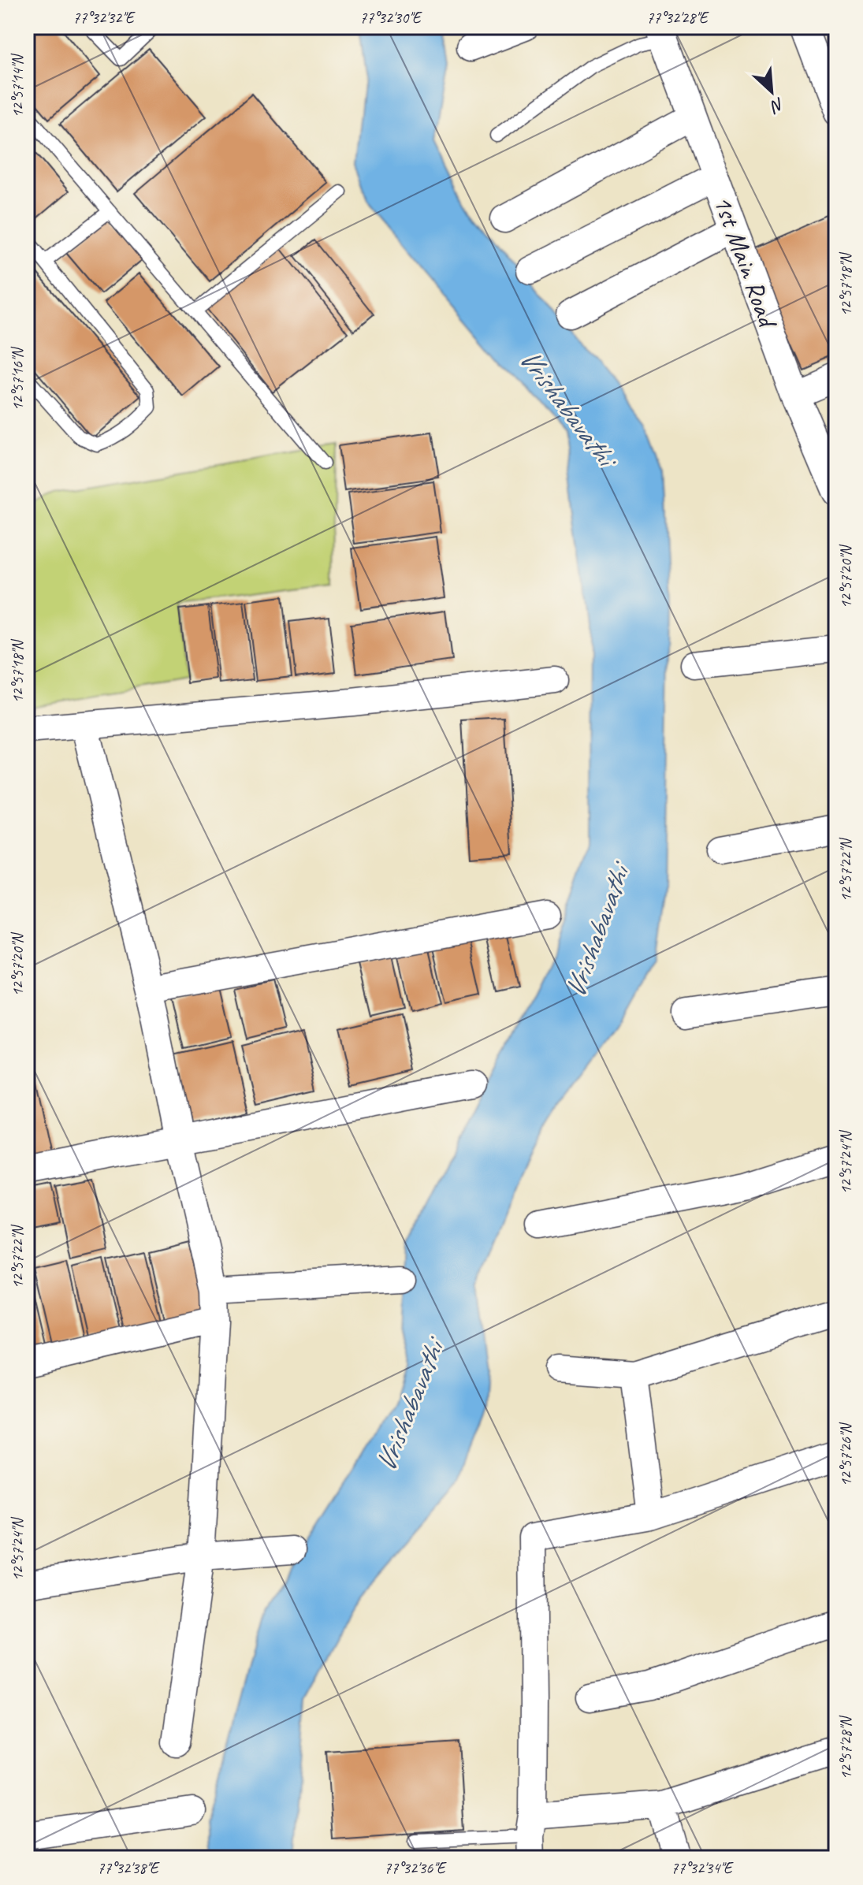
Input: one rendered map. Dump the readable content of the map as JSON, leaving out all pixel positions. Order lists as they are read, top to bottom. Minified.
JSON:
{"streets":{"street":["1st Main Road"]},"water":["Vrishabavathi"],"north":"bottom right","coordinates":["77°32'32\"E","77°32'30\"E","77°32'28\"E","12°57'14\"N","12°57'18\"N","12°57'16\"N","12°57'20\"N","12°57'22\"N","12°57'24\"N","12°57'26\"N","12°57'28\"N","77°32'38\"E","77°32'36\"E","77°32'34\"E"]}
